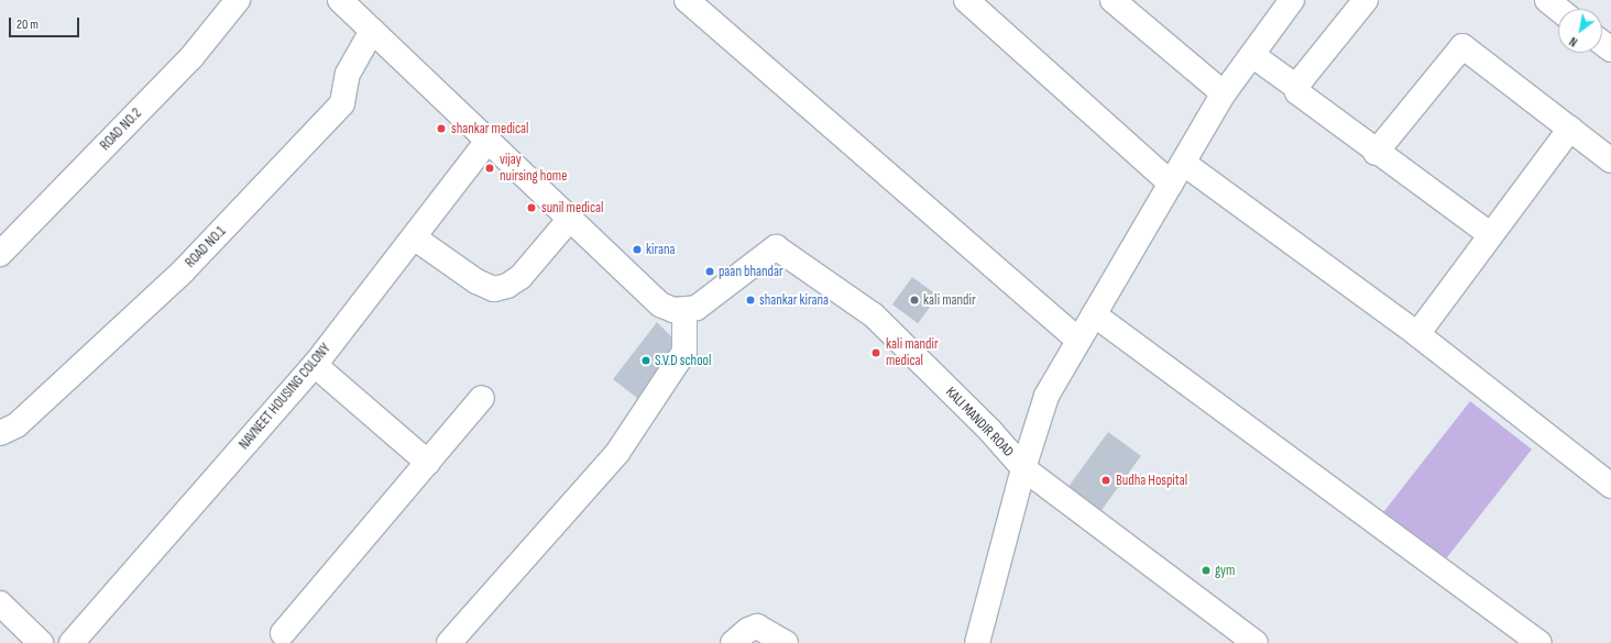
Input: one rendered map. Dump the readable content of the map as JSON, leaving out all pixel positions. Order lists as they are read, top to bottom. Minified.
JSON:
{"streets":{"street":["ROAD NO.2","ROAD NO.1","NAVNEET HOUSING COLONY","KALI MANDIR ROAD"]},"places":["shankar medical","vijay nuirsing home","sunil medical","kirana","paan bhandar","shankar kirana","kali mandir","kali mandir medical","S.V.D school","Budha Hospital","gym"],"scale_bar":"20 m","north":"bottom left"}
